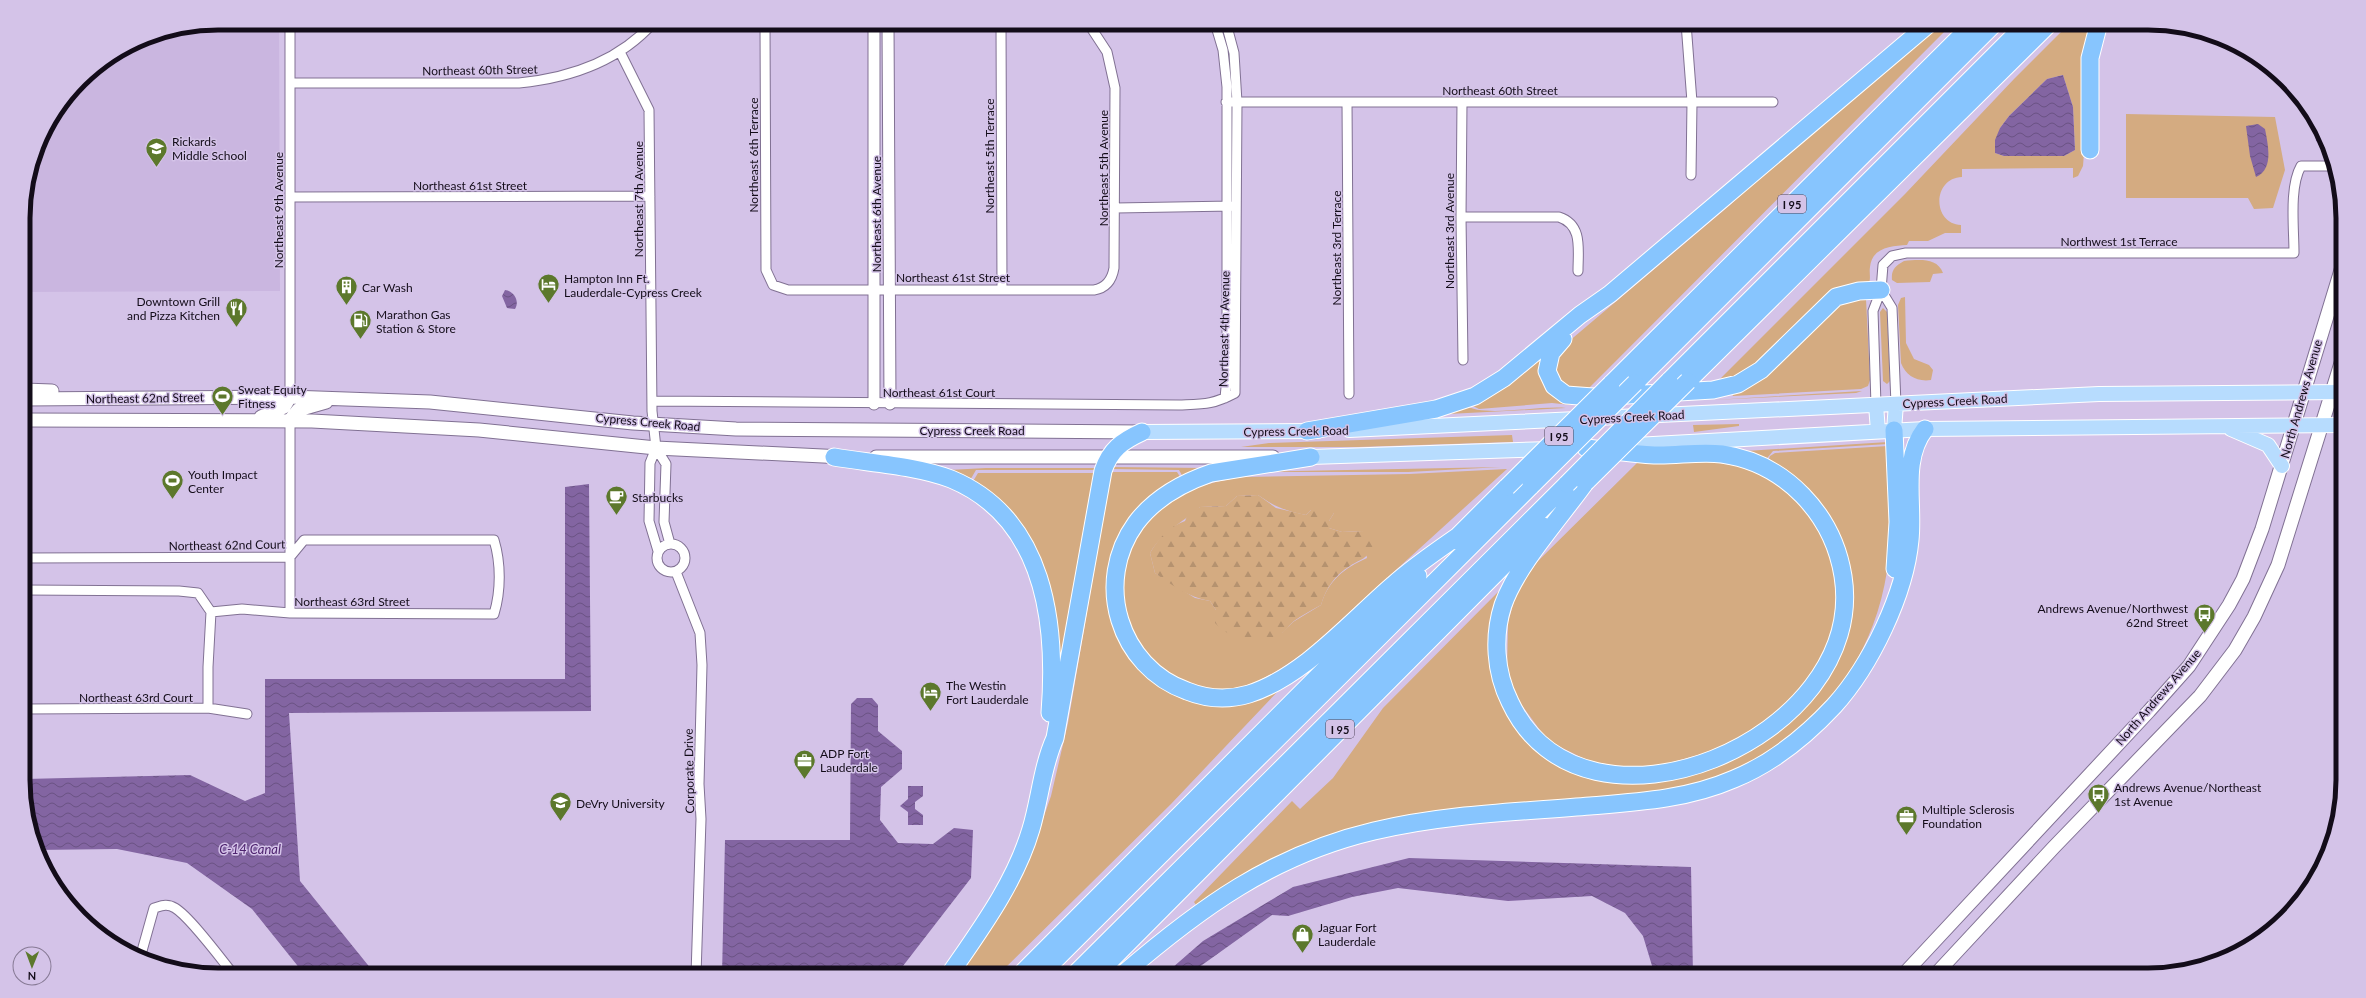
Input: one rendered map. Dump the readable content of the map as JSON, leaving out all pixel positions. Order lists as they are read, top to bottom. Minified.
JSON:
{"streets":{"highway":["I 95"],"main road":["Northeast 62nd Street","North Andrews Avenue","Cypress Creek Road"],"street":["Northeast 60th Street","Northeast 6th Terrace","Northeast 5th Terrace","Northeast 5th Avenue","Northeast 61st Street","Northeast 7th Avenue","Northeast 9th Avenue","Northeast 6th Avenue","Northeast 3rd Avenue","Northwest 1st Terrace","Northeast 3rd Terrace","Northeast 4th Avenue","Northeast 61st Court","Northeast 62nd Court","Northeast 63rd Street","Northeast 63rd Court","Corporate Drive"]},"crossings":[["Northeast 60th Street","Northeast 7th Avenue"],["Northeast 60th Street","Northeast 9th Avenue"],["Northeast 60th Street","Northeast 3rd Avenue"],["Northeast 60th Street","Northeast 3rd Terrace"],["Northeast 60th Street","Northeast 4th Avenue"],["Northeast 6th Terrace","Northeast 61st Street"],["Northeast 5th Terrace","Northeast 61st Street"],["Northeast 5th Avenue","Northeast 61st Street"],["Northeast 61st Street","Northeast 7th Avenue"],["Northeast 61st Street","Northeast 9th Avenue"],["Northeast 61st Street","Northeast 6th Avenue"],["Northeast 7th Avenue","Northeast 61st Court"],["Northeast 7th Avenue","Cypress Creek Road"],["Northeast 9th Avenue","Northeast 62nd Street"],["Northeast 9th Avenue","Cypress Creek Road"],["Northeast 6th Avenue","Northeast 61st Court"],["Northwest 1st Terrace","Cypress Creek Road"],["Northeast 4th Avenue","Northeast 61st Court"],["Northeast 62nd Street","Cypress Creek Road"],["North Andrews Avenue","Cypress Creek Road"],["Northeast 62nd Court","Northeast 63rd Street"]],"water":["C-14 Canal"],"places":{"school or university":["Rickards Middle School","DeVry University"],"hotel":["Hampton Inn Ft. Lauderdale-Cypress Creek","The Westin Fort Lauderdale"],"building":["Car Wash"],"restaurant":["Downtown Grill and Pizza Kitchen"],"fuel station":["Marathon Gas Station & Store"],"sports":["Sweat Equity Fitness","Youth Impact Center"],"cafe":["Starbucks"],"bus stop":["Andrews Avenue/Northwest 62nd Street","Andrews Avenue/Northeast 1st Avenue"],"office":["ADP Fort Lauderdale","Multiple Sclerosis Foundation"],"shop":["Jaguar Fort Lauderdale"]},"north":"bottom"}
